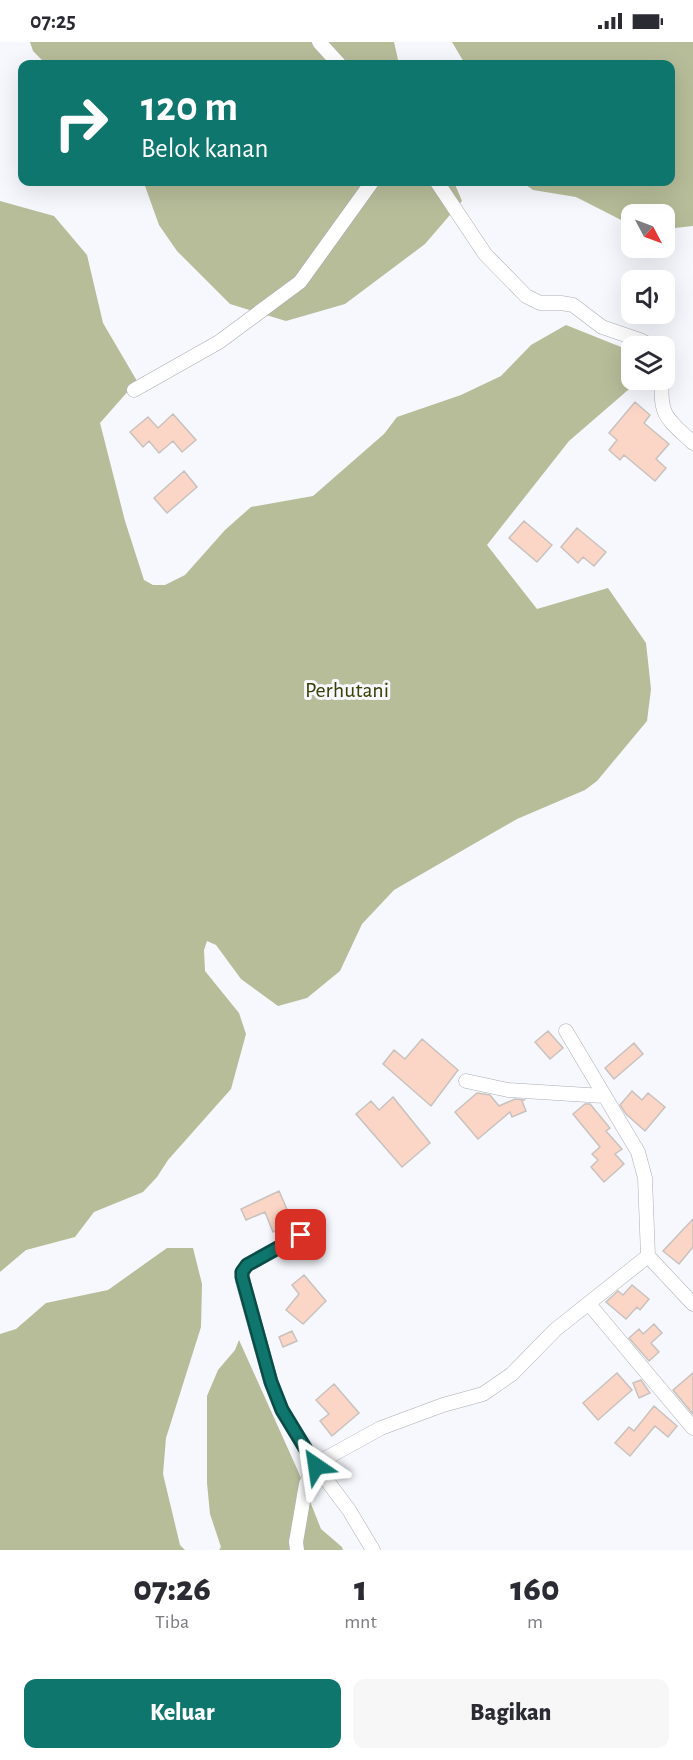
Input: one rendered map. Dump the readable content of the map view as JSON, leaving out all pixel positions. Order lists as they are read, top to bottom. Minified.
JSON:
{"parks":["Perhutani"],"north":"bottom right","page":{"status":"07:25","turn":["120 m","Belok kanan"],"eta":["07:26","Tiba","1","mnt","160","m"],"buttons":["Keluar","Bagikan"]}}
